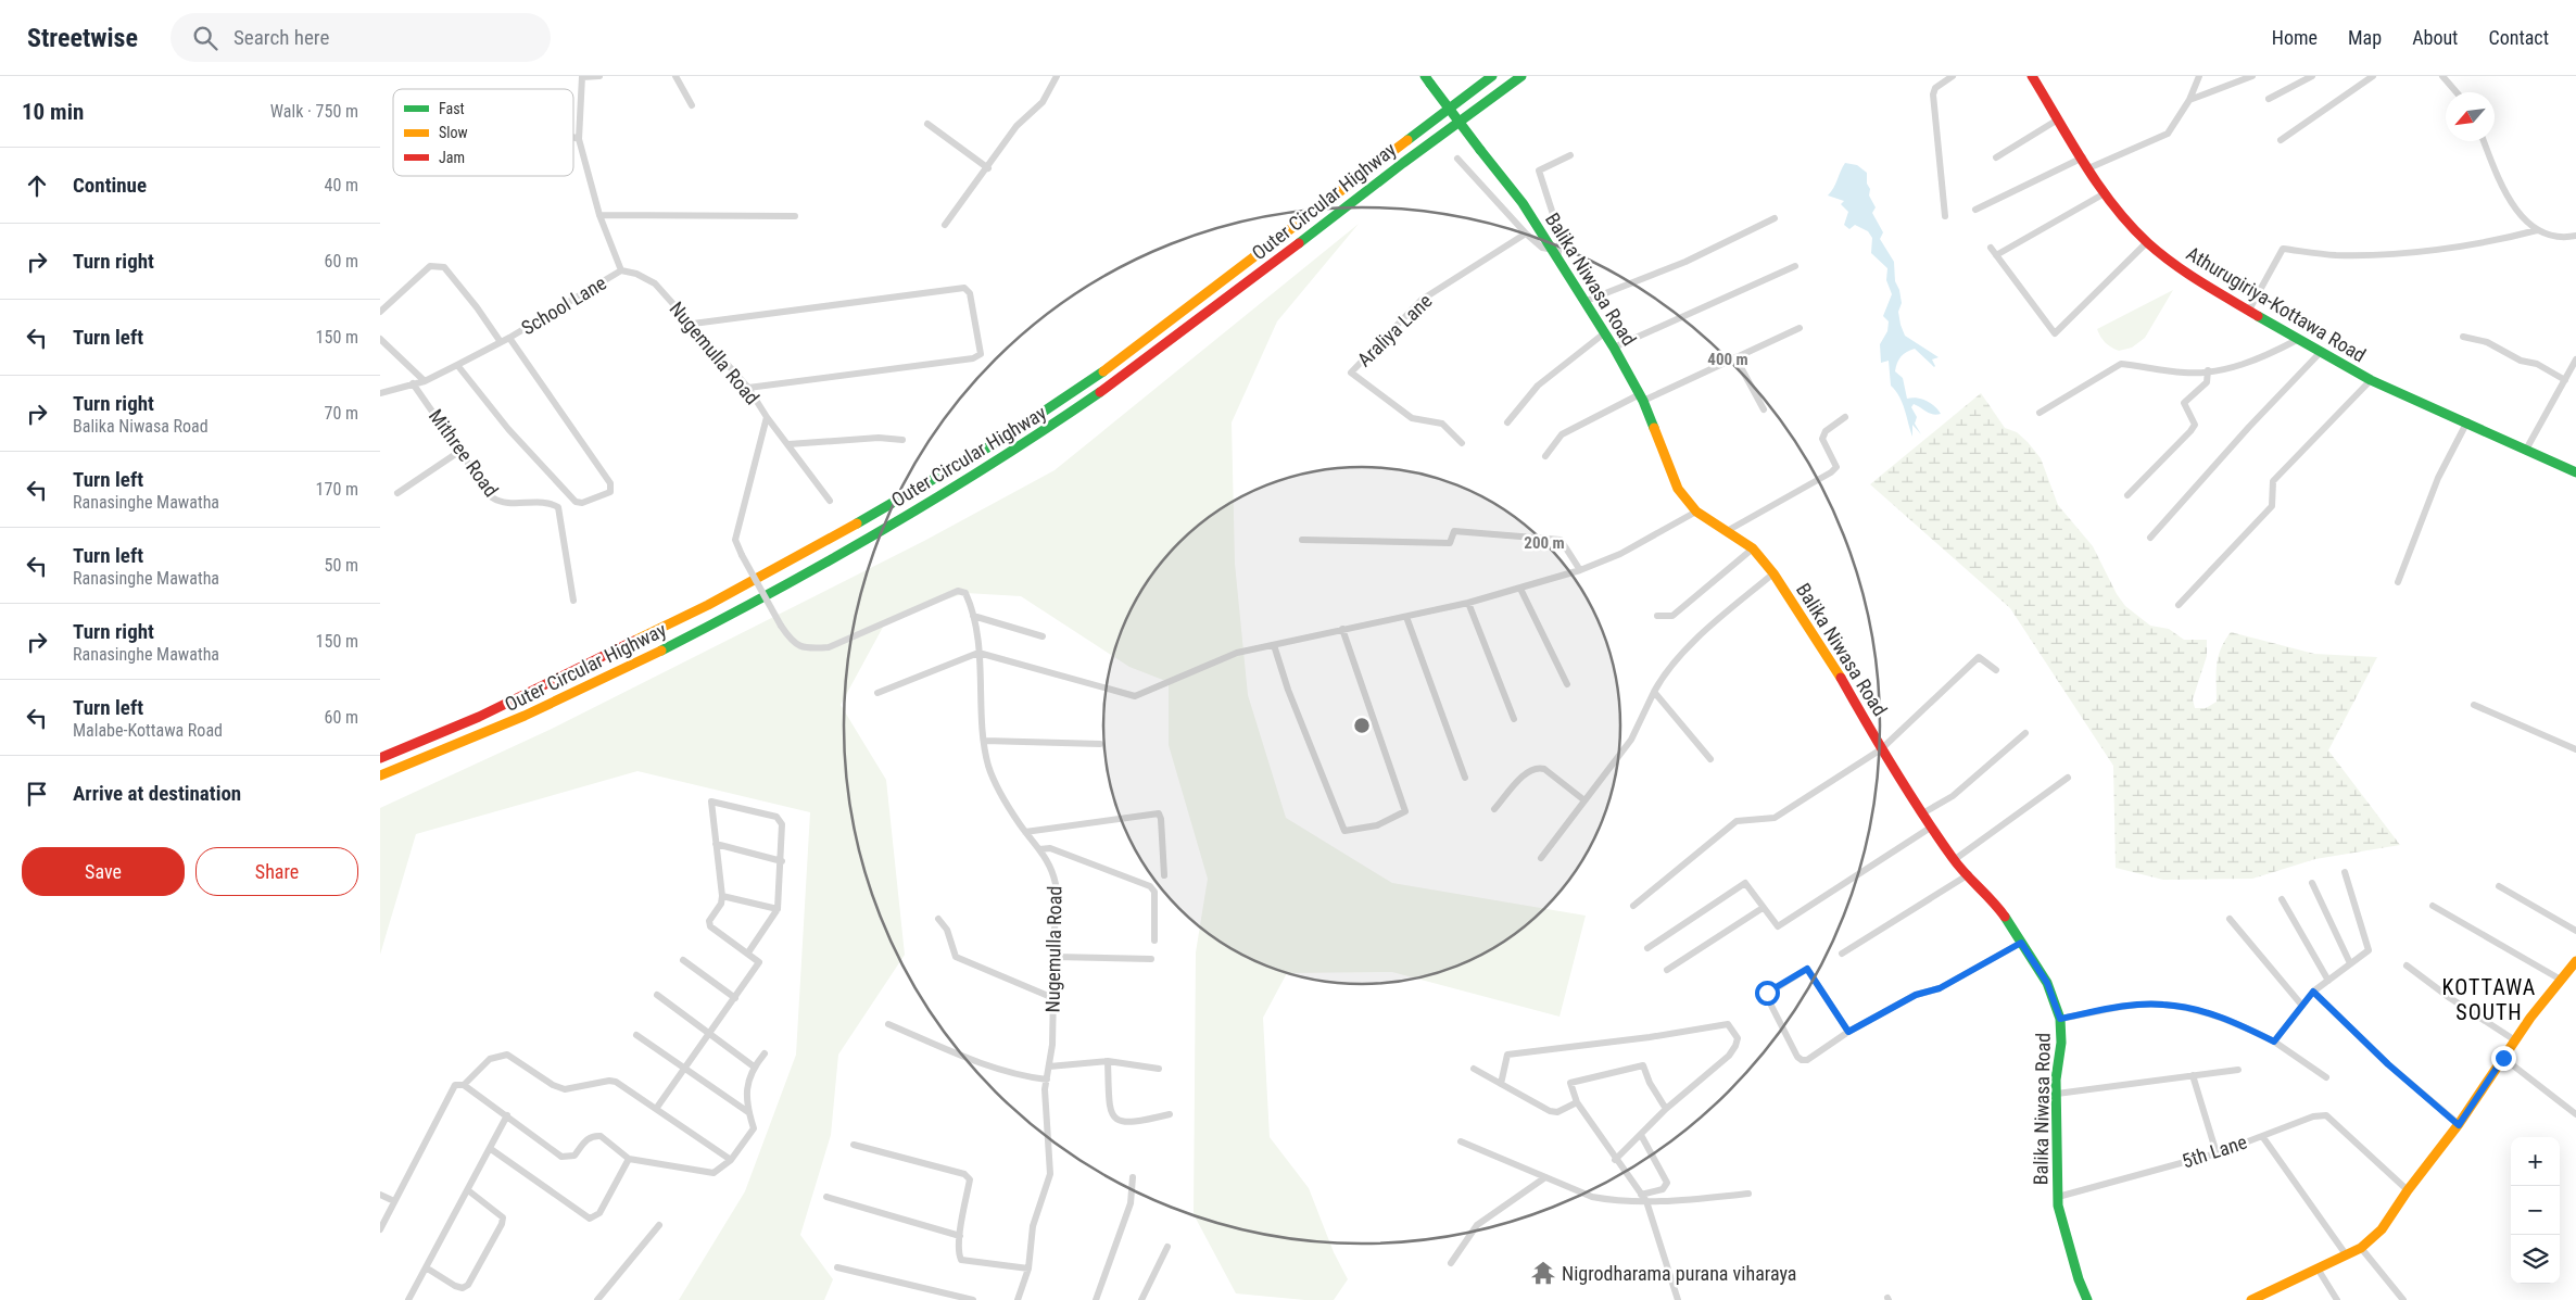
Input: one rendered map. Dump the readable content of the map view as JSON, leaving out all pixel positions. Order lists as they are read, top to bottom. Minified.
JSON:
{"streets":{"main road":["Outer Circular Highway","Balika Niwasa Road","Athurugiriya-Kottawa Road"],"street":["School Lane","Araliya Lane","Nugemulla Road","Mithree Road","5th Lane"]},"crossings":[["Balika Niwasa Road","5th Lane"],["School Lane","Nugemulla Road"],["School Lane","Mithree Road"]],"districts":["KOTTAWA SOUTH"],"places":{"temple":["Nigrodharama purana viharaya"]},"legend":["Fast","Slow","Jam"],"north":"bottom left","page":{"header":"Streetwise","search":"Search here","nav":["Home","Map","About","Contact"],"heading":["10 min","Walk · 750 m"],"list":[["Continue","40 m"],["Turn right","60 m"],["Turn left","150 m"],["Turn right","Balika Niwasa Road","70 m"],["Turn left","Ranasinghe Mawatha","170 m"],["Turn left","Ranasinghe Mawatha","50 m"],["Turn right","Ranasinghe Mawatha","150 m"],["Turn left","Malabe-Kottawa Road","60 m"],"Arrive at destination"],"buttons":["Save","Share"],"map_buttons":["+","−"]},"rings":["400 m","200 m"]}
